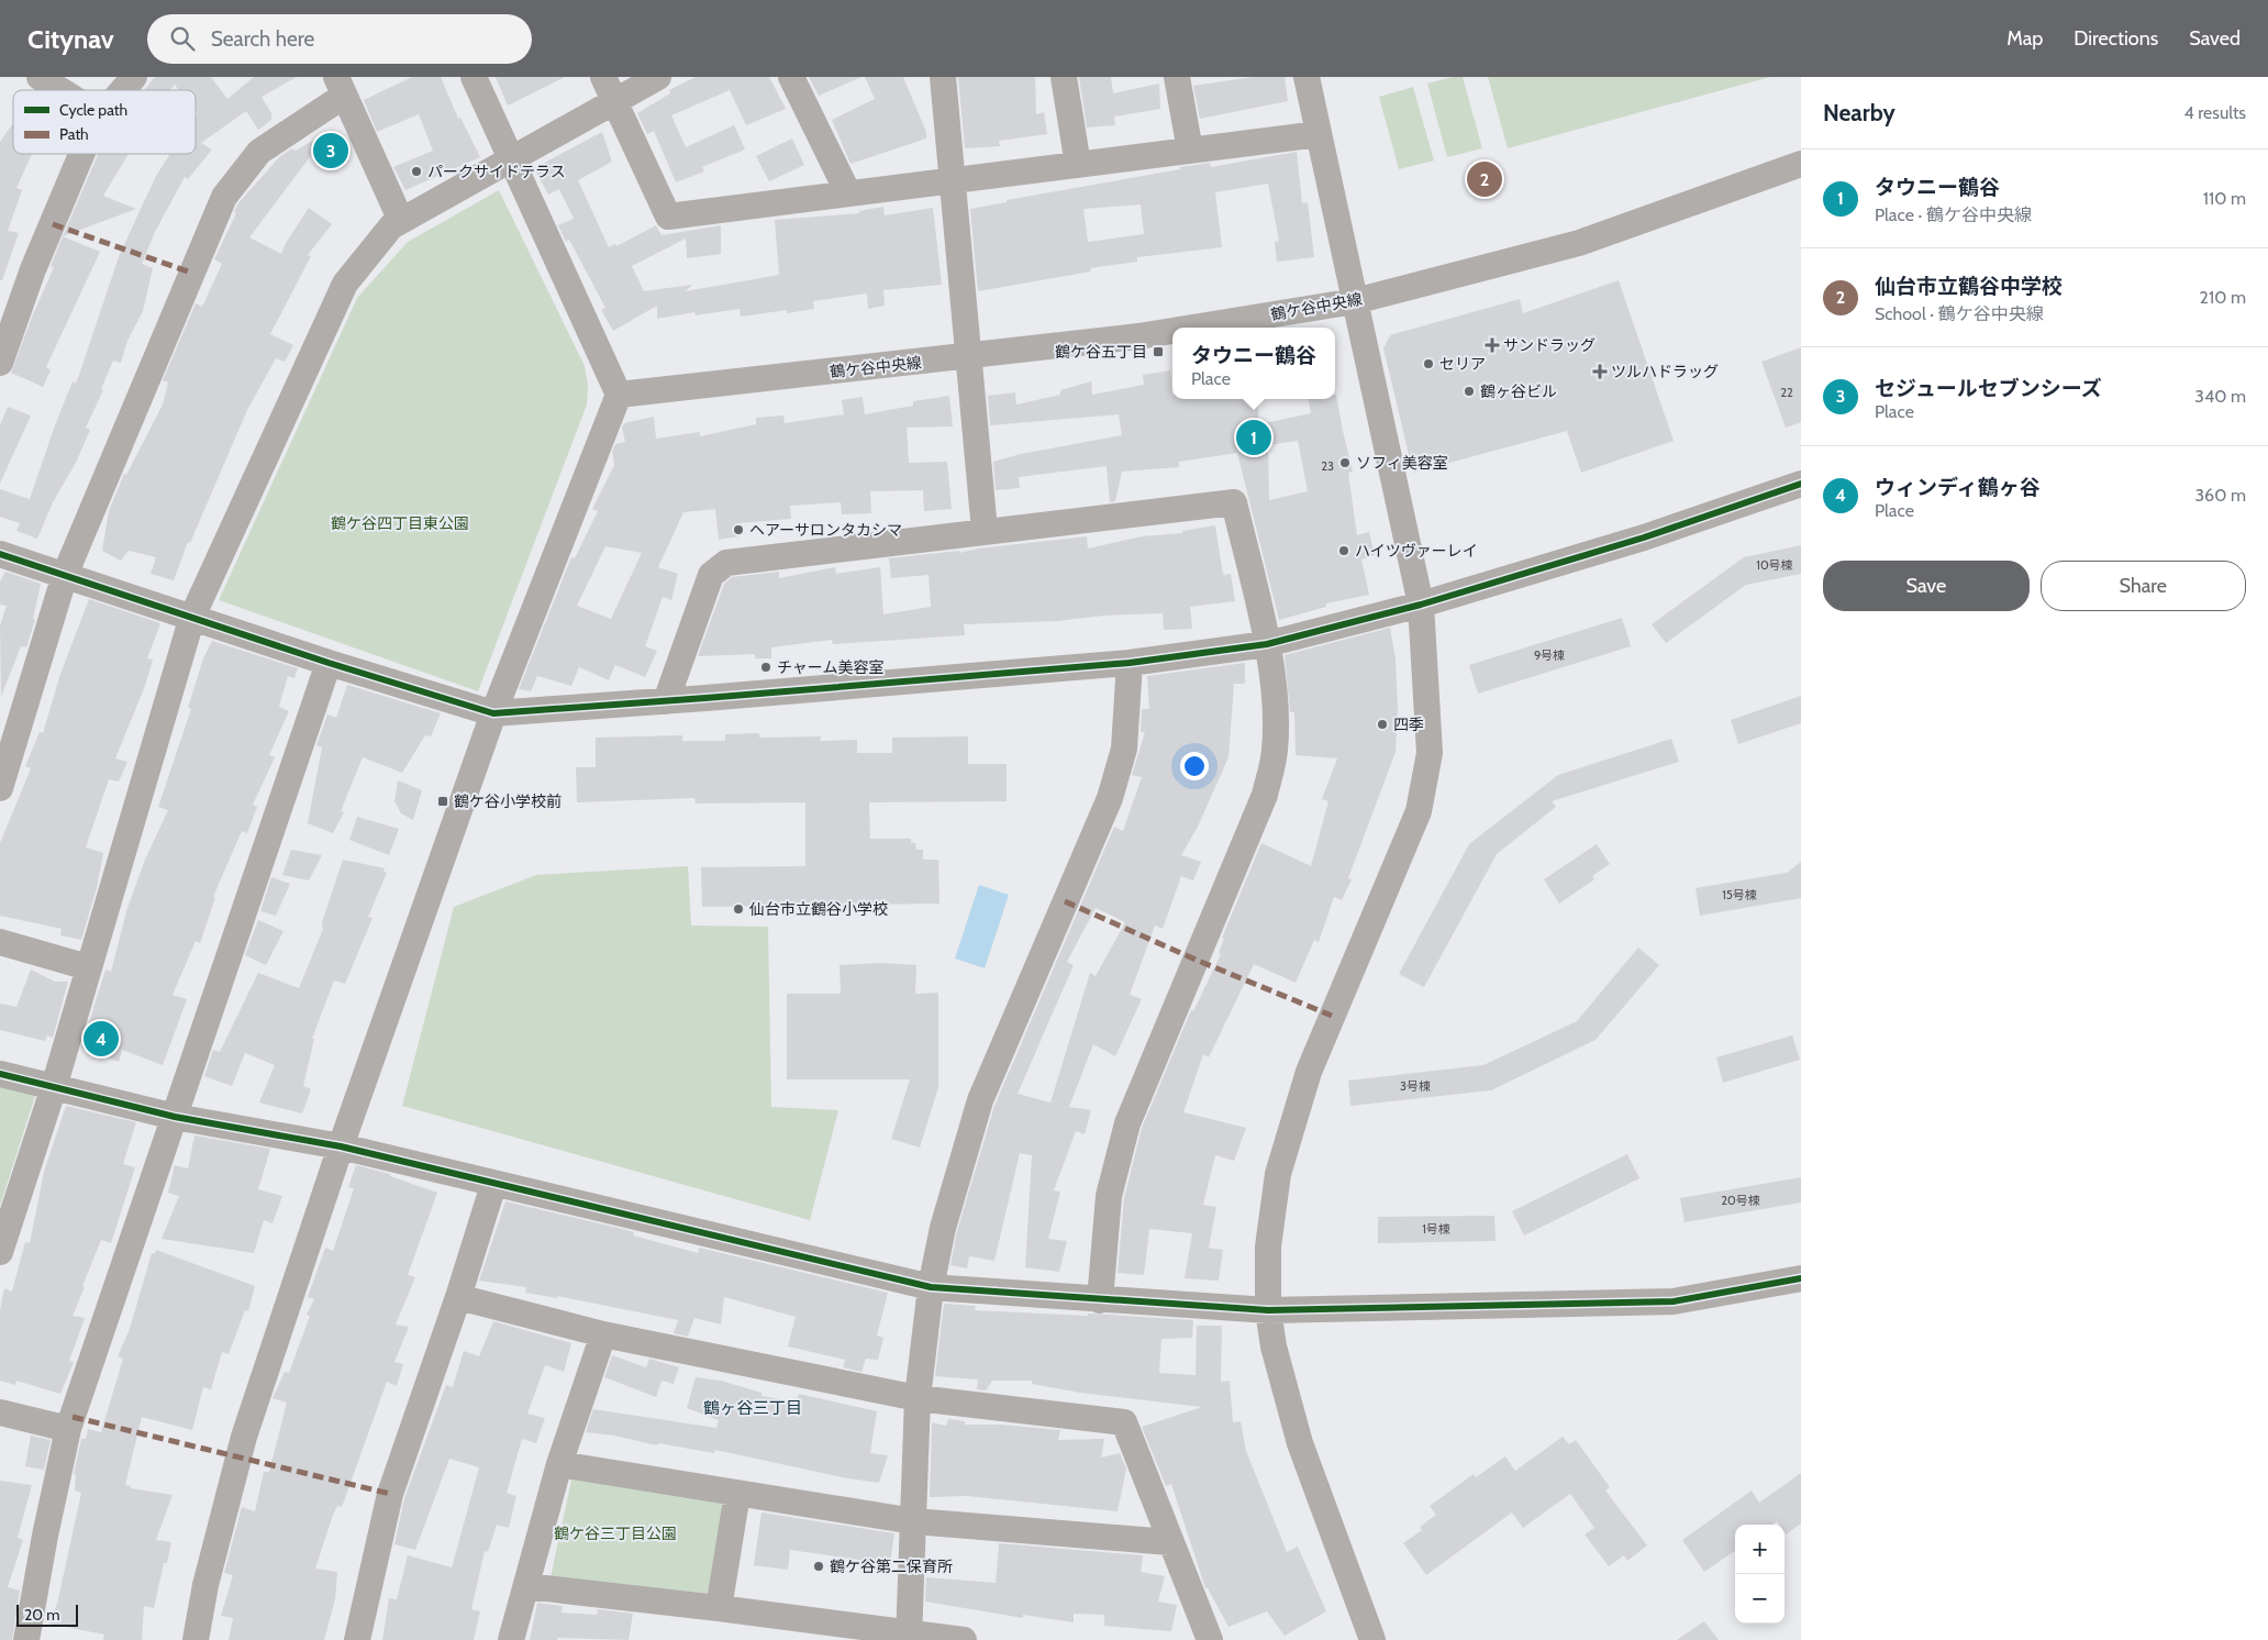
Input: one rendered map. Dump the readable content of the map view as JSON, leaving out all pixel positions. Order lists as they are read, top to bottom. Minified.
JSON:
{"streets":{"street":["鶴ケ谷中央線"]},"districts":["鶴ヶ谷三丁目"],"parks":["鶴ケ谷四丁目東公園","鶴ケ谷三丁目公園"],"places":{"other":["パークサイドテラス","セリア","鶴ヶ谷ビル","ソフィ美容室","ヘアーサロンタカシマ","ハイツヴァーレイ","チャーム美容室","四季","仙台市立鶴谷小学校","鶴ケ谷第二保育所"],"health":["サンドラッグ","ツルハドラッグ"],"transit":["鶴ケ谷五丁目","鶴ケ谷小学校前"]},"house_numbers":["22","23","10号棟","9号棟","15号棟","3号棟","20号棟","1号棟"],"legend":["Cycle path","Path"],"scale_bar":"20 m","page":{"header":"Citynav","search":"Search here","nav":["Map","Directions","Saved"],"heading":["Nearby","4 results"],"pins":["3","2","1","4"],"list":[{"mark":"1","name":"タウニー鶴谷","note":"Place · 鶴ケ谷中央線","value":"110 m"},{"mark":"2","name":"仙台市立鶴谷中学校","note":"School · 鶴ケ谷中央線","value":"210 m"},{"mark":"3","name":"セジュールセブンシーズ","note":"Place","value":"340 m"},{"mark":"4","name":"ウィンディ鶴ヶ谷","note":"Place","value":"360 m"}],"popup":["タウニー鶴谷","Place"],"buttons":["Save","Share"],"map_buttons":["+","−"],"scale":"20 m"}}
